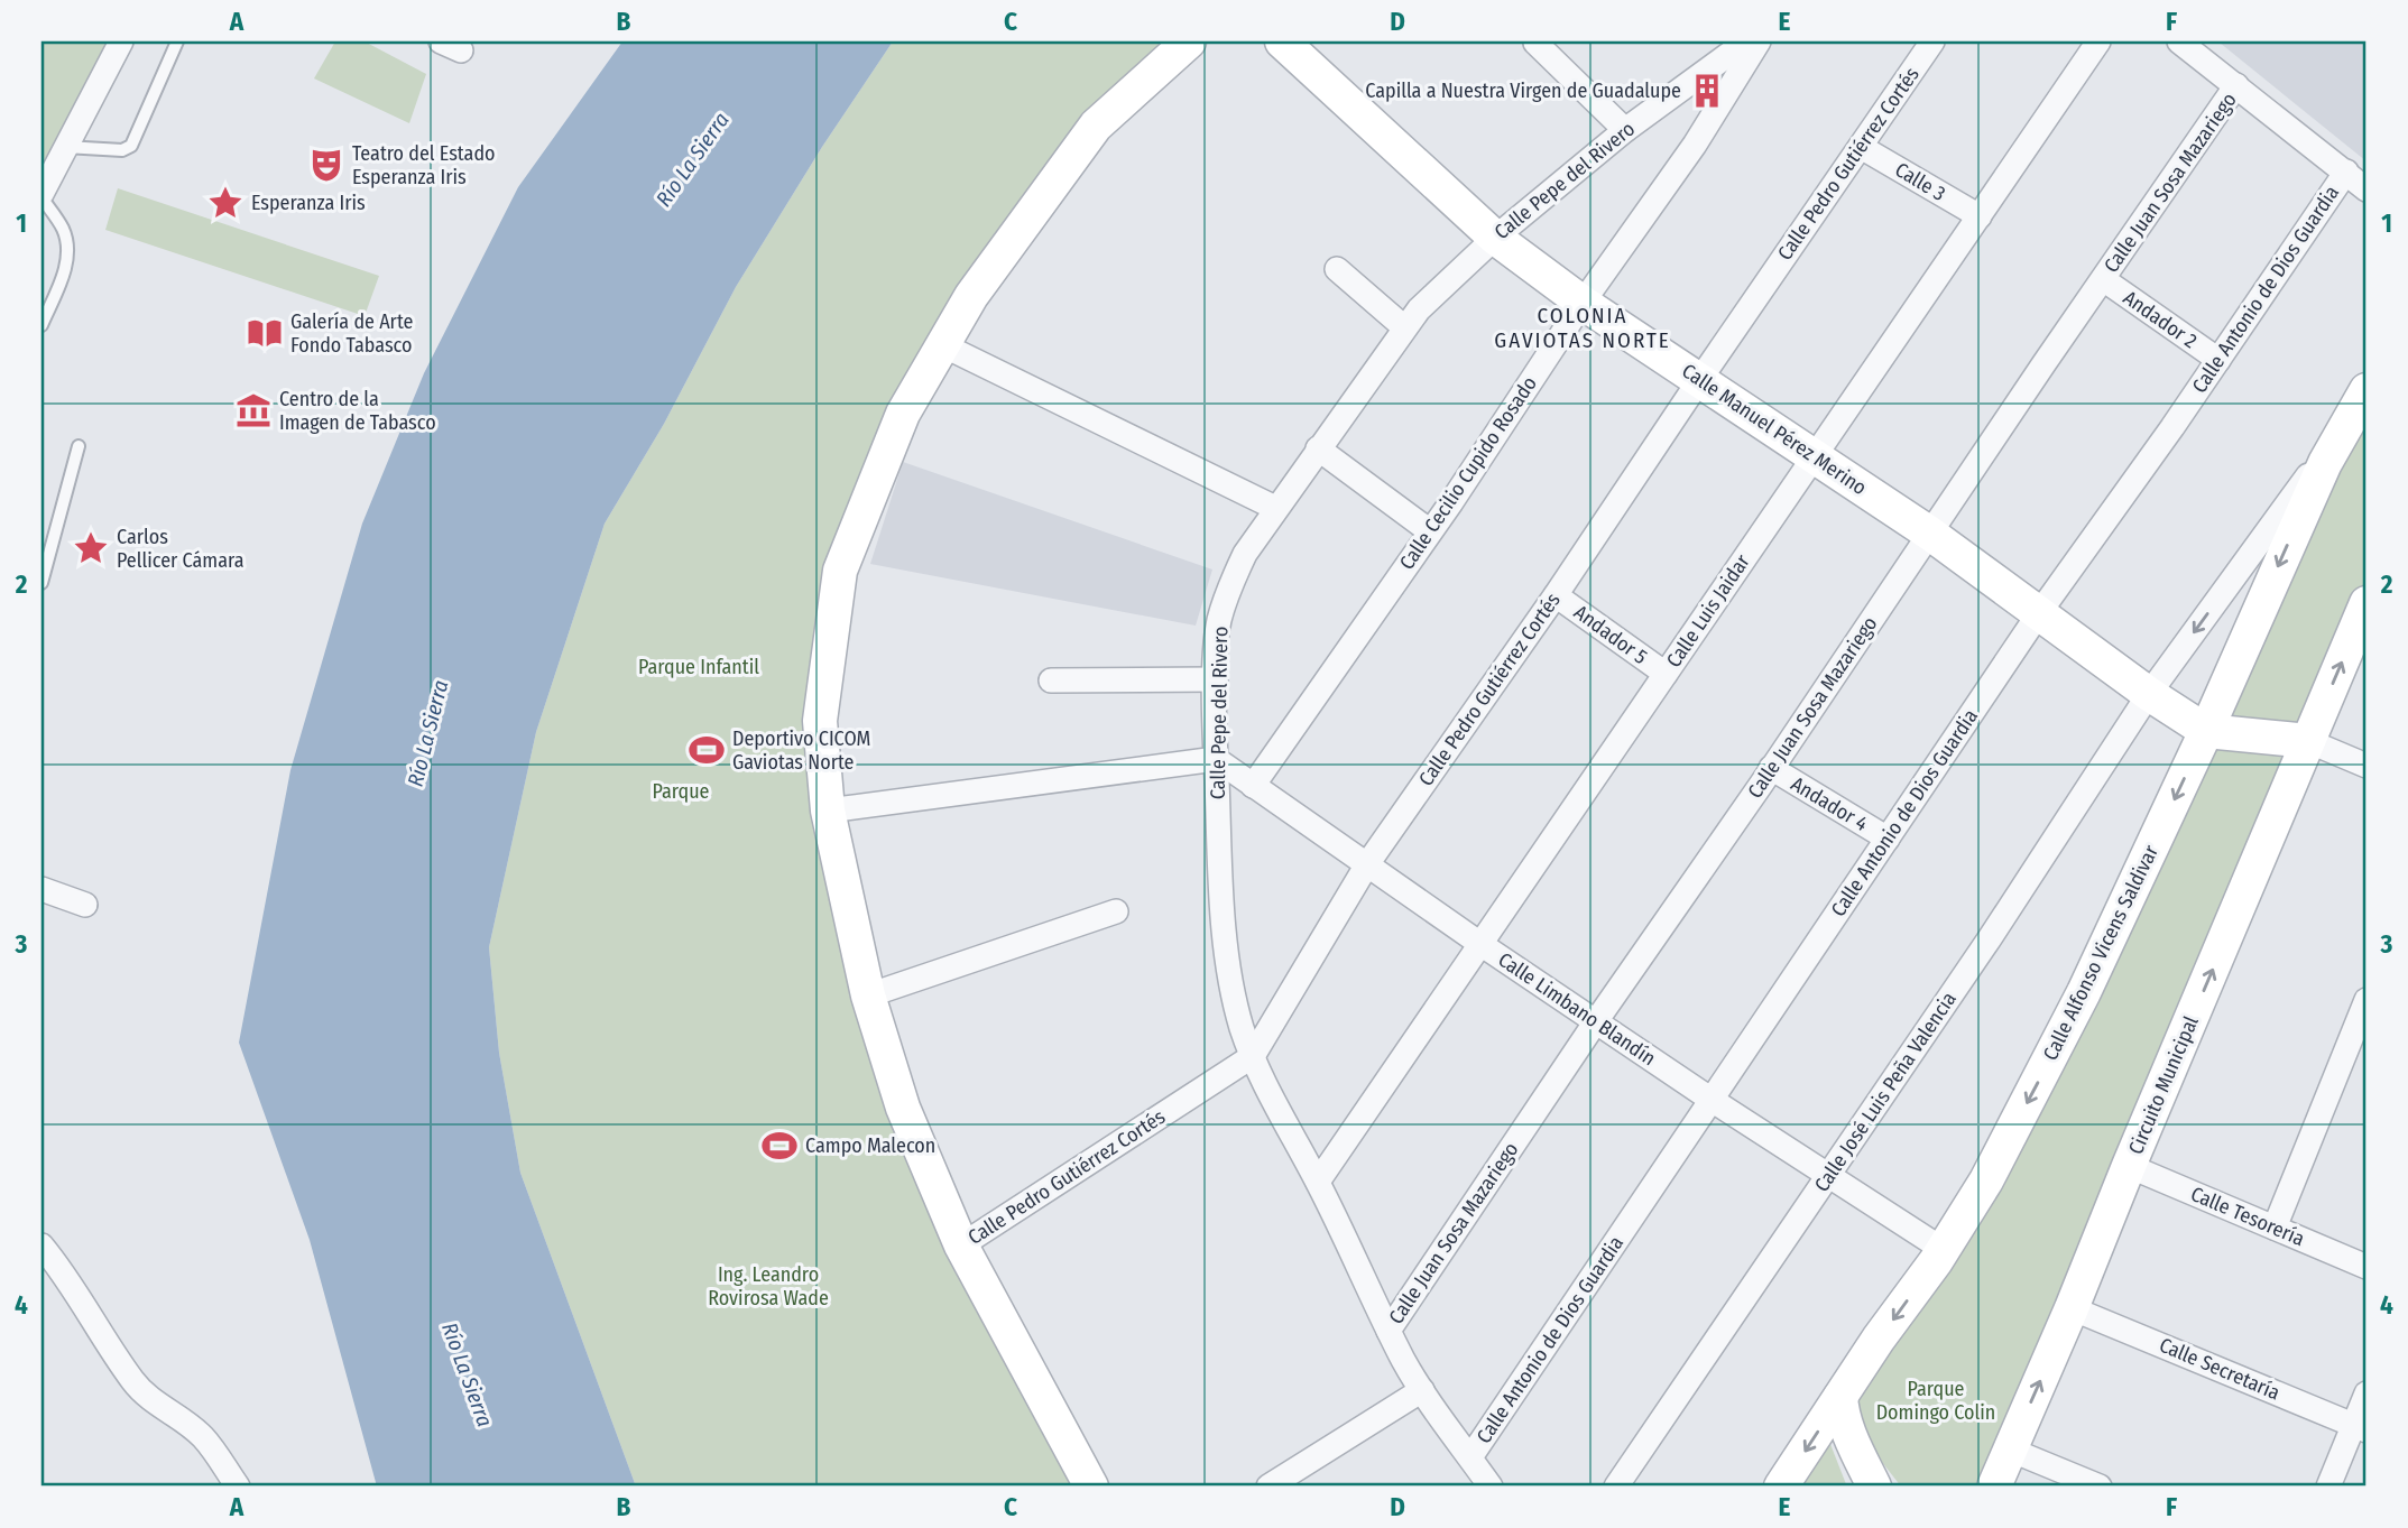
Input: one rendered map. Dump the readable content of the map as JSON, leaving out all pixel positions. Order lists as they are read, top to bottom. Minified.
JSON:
{"streets":{"main road":["Calle Manuel Pérez Merino","Calle Alfonso Vicens Saldivar","Circuito Municipal"],"street":["Calle Pedro Gutiérrez Cortés","Calle Pepe del Rivero","Calle 3","Calle Juan Sosa Mazariego","Calle Antonio de Dios Guardia","Andador 2","Calle Cecilio Cupido Rosado","Calle Luis Jaidar","Andador 5","Andador 4","Calle Limbano Blandín","Calle José Luis Peña Valencia","Calle Tesorería","Calle Secretaría"]},"crossings":[["Calle Pedro Gutiérrez Cortés","Calle Pepe del Rivero"],["Calle Pedro Gutiérrez Cortés","Calle 3"],["Calle Pedro Gutiérrez Cortés","Calle Manuel Pérez Merino"],["Calle Pedro Gutiérrez Cortés","Andador 5"],["Calle Pedro Gutiérrez Cortés","Calle Limbano Blandín"],["Calle Pepe del Rivero","Calle Juan Sosa Mazariego"],["Calle Pepe del Rivero","Calle Antonio de Dios Guardia"],["Calle Pepe del Rivero","Calle Manuel Pérez Merino"],["Calle Pepe del Rivero","Calle Luis Jaidar"],["Calle Pepe del Rivero","Calle Limbano Blandín"],["Calle 3","Calle Luis Jaidar"],["Calle Juan Sosa Mazariego","Andador 2"],["Calle Juan Sosa Mazariego","Calle Manuel Pérez Merino"],["Calle Juan Sosa Mazariego","Andador 4"],["Calle Juan Sosa Mazariego","Calle Limbano Blandín"],["Calle Antonio de Dios Guardia","Andador 2"],["Calle Antonio de Dios Guardia","Calle Manuel Pérez Merino"],["Calle Antonio de Dios Guardia","Andador 4"],["Calle Antonio de Dios Guardia","Calle Limbano Blandín"],["Calle Manuel Pérez Merino","Calle Cecilio Cupido Rosado"],["Calle Manuel Pérez Merino","Calle Luis Jaidar"],["Calle Manuel Pérez Merino","Calle Alfonso Vicens Saldivar"],["Calle Manuel Pérez Merino","Circuito Municipal"],["Calle Manuel Pérez Merino","Calle José Luis Peña Valencia"],["Calle Cecilio Cupido Rosado","Calle Limbano Blandín"],["Calle Luis Jaidar","Andador 5"],["Calle Luis Jaidar","Calle Limbano Blandín"],["Calle Alfonso Vicens Saldivar","Calle Limbano Blandín"],["Calle Alfonso Vicens Saldivar","Calle José Luis Peña Valencia"],["Calle Limbano Blandín","Calle José Luis Peña Valencia"],["Circuito Municipal","Calle Tesorería"],["Circuito Municipal","Calle Secretaría"]],"one_way":["Calle Alfonso Vicens Saldivar","Circuito Municipal"],"districts":["COLONIA GAVIOTAS NORTE"],"water":["Río La Sierra"],"parks":["Parque Infantil","Parque","Ing. Leandro Rovirosa Wade","Parque Domingo Colin"],"places":{"building":["Capilla a Nuestra Virgen de Guadalupe"],"theatre":["Teatro del Estado Esperanza Iris"],"place":["Esperanza Iris","Carlos Pellicer Cámara"],"library":["Galería de Arte Fondo Tabasco"],"museum":["Centro de la Imagen de Tabasco"],"sports":["Deportivo CICOM Gaviotas Norte","Campo Malecon"]},"grid":{"columns":["A","B","C","D","E","F"],"rows":["1","2","3","4"]}}
